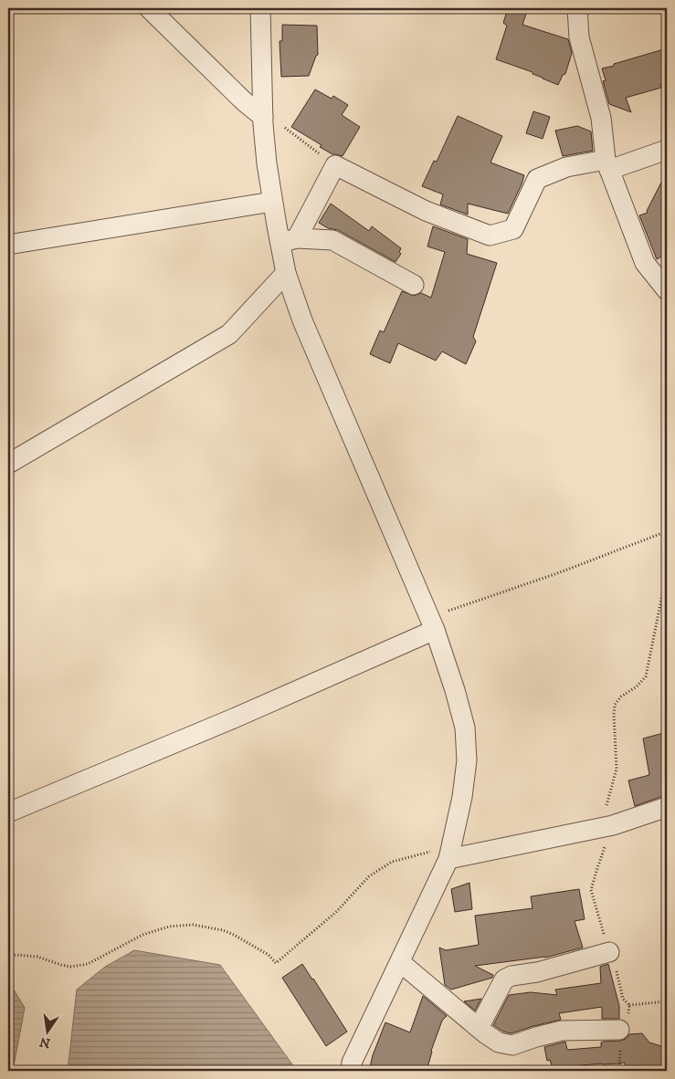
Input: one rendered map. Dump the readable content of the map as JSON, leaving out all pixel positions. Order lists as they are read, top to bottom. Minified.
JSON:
{"north":"bottom"}
